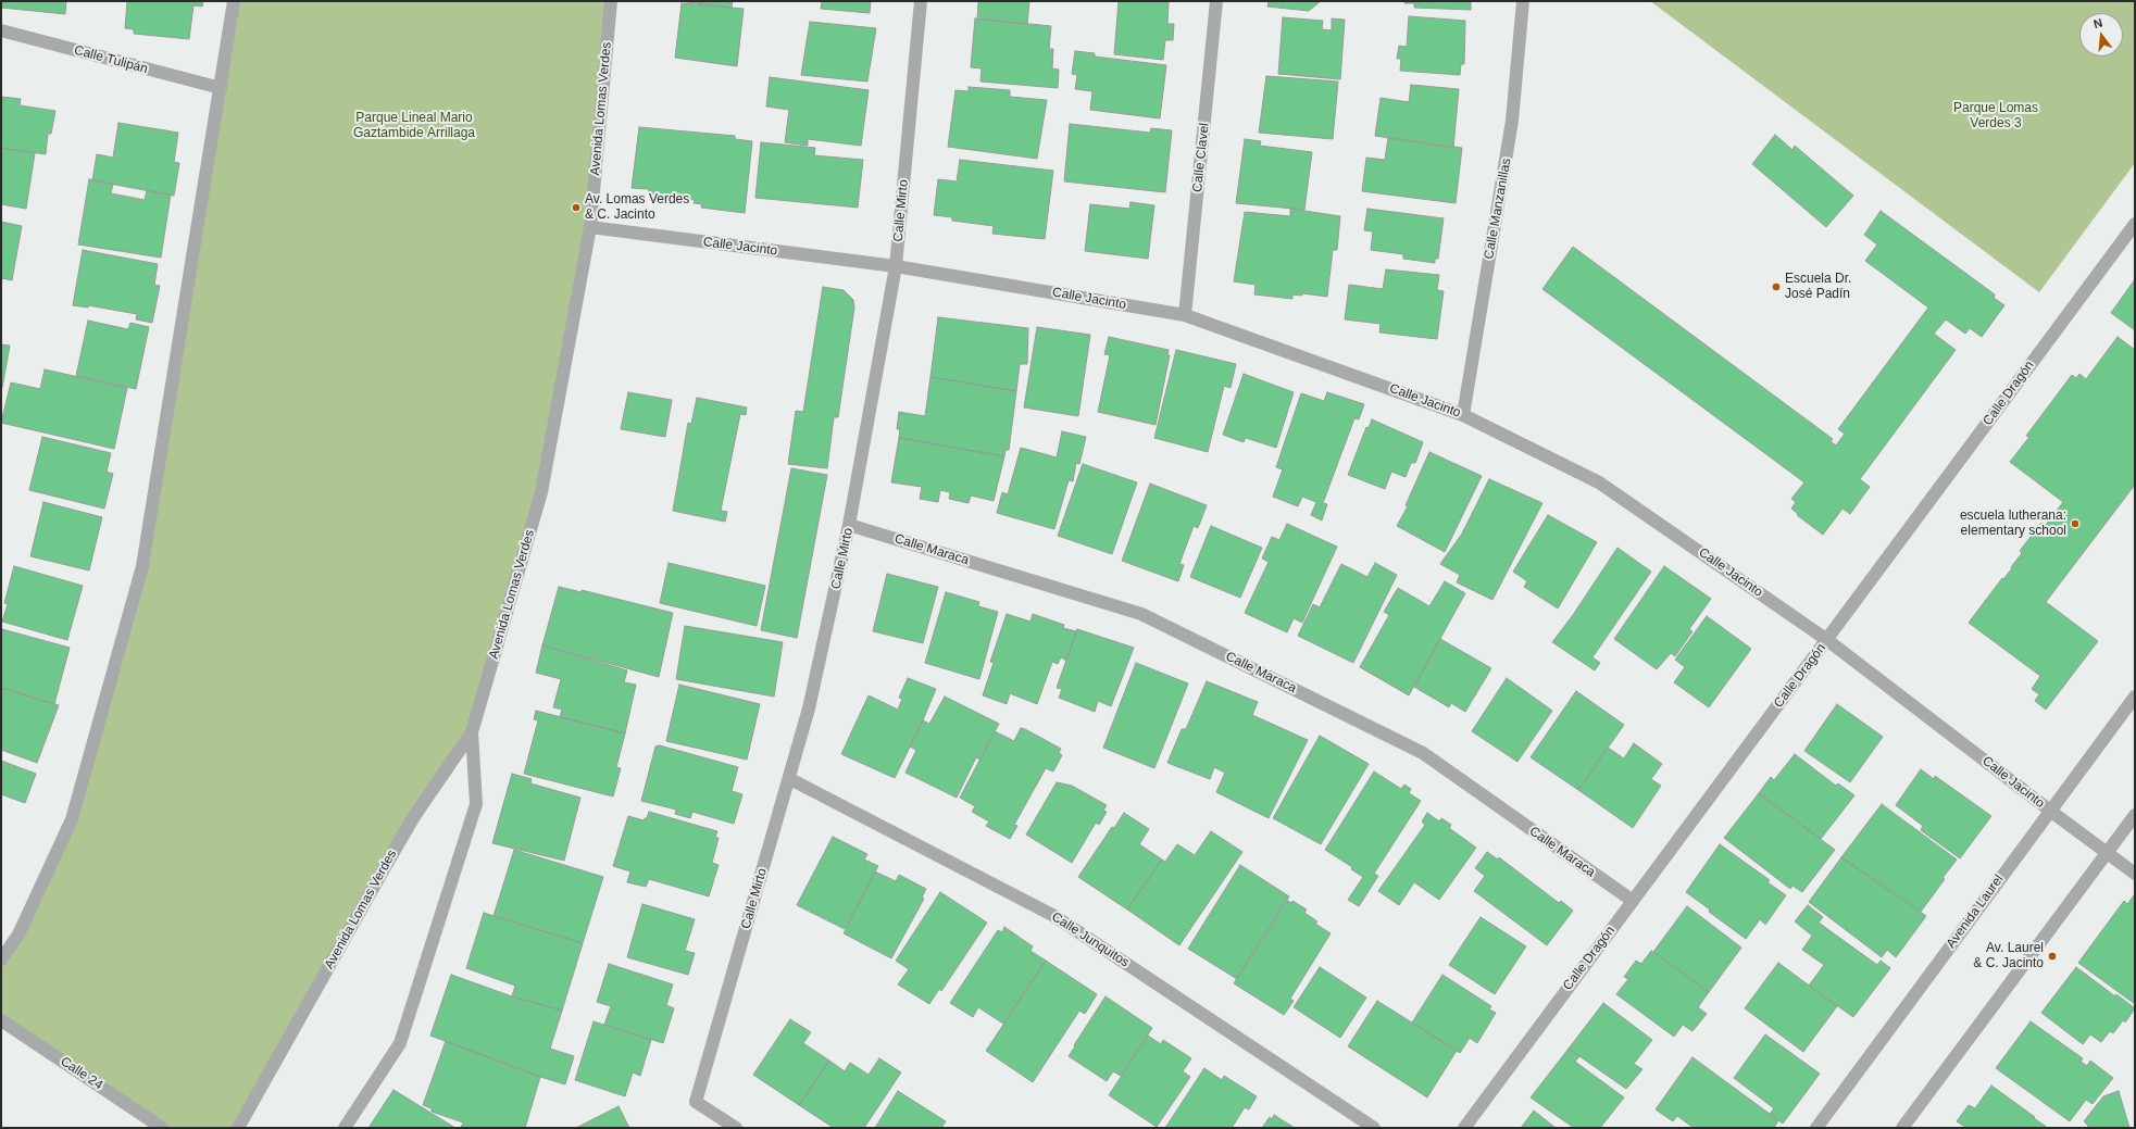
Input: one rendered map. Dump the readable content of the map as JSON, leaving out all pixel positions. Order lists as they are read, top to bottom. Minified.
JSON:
{"streets":{"street":["Calle Tulipán","Avenida Lomas Verdes","Calle Clavel","Calle Manzanillas","Calle Mirto","Calle Jacinto","Calle Dragón","Calle Maraca","Avenida Laurel","Calle Junquitos","Calle 24"]},"crossings":[["Avenida Lomas Verdes","Calle Jacinto"],["Calle Clavel","Calle Jacinto"],["Calle Manzanillas","Calle Jacinto"],["Calle Mirto","Calle Jacinto"],["Calle Mirto","Calle Maraca"],["Calle Mirto","Calle Junquitos"],["Calle Jacinto","Calle Dragón"],["Calle Jacinto","Avenida Laurel"],["Calle Dragón","Calle Maraca"]],"parks":["Parque Lomas Verdes 3","Parque Lineal Mario Gaztambide Arrillaga"],"places":["Av. Lomas Verdes & C. Jacinto","Escuela Dr. José Padín","escuela lutherana: elementary school","Av. Laurel & C. Jacinto"],"north":"top"}
